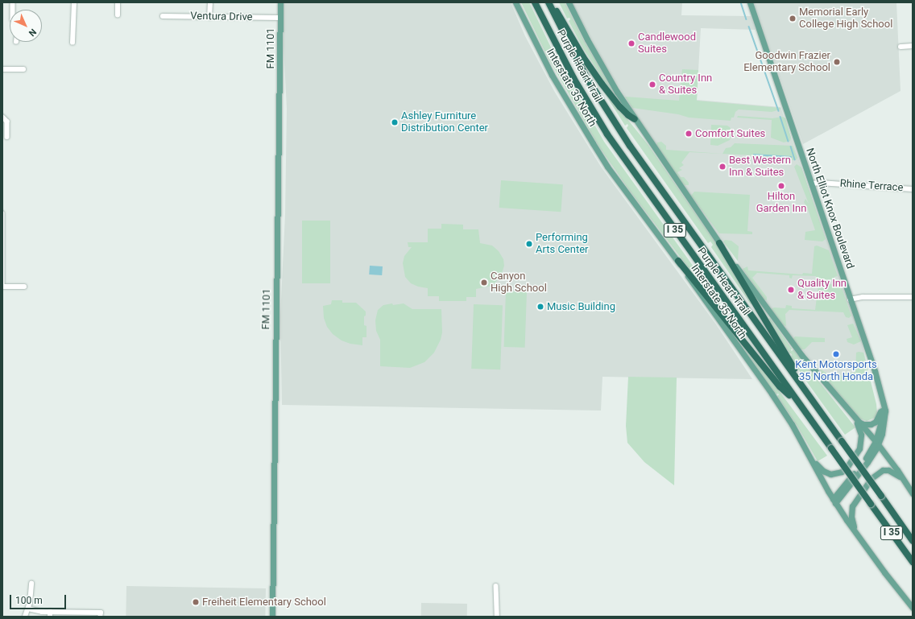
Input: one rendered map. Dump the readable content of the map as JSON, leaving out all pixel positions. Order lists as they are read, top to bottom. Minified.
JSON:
{"streets":{"highway":["Purple Heart Trail","I 35"],"main road":["FM 1101","Interstate 35 North","North Elliot Knox Boulevard"],"street":["Ventura Drive","Rhine Terrace"]},"crossings":[["Ventura Drive","FM 1101"],["Interstate 35 North","North Elliot Knox Boulevard"],["Rhine Terrace","North Elliot Knox Boulevard"]],"places":["Memorial Early College High School","Candlewood Suites","Goodwin Frazier Elementary School","Country Inn & Suites","Ashley Furniture Distribution Center","Comfort Suites","Best Western Inn & Suites","Hilton Garden Inn","Performing Arts Center","Canyon High School","Quality Inn & Suites","Music Building","Kent Motorsports 35 North Honda","Freiheit Elementary School"],"scale_bar":"100 m","north":"bottom right"}
